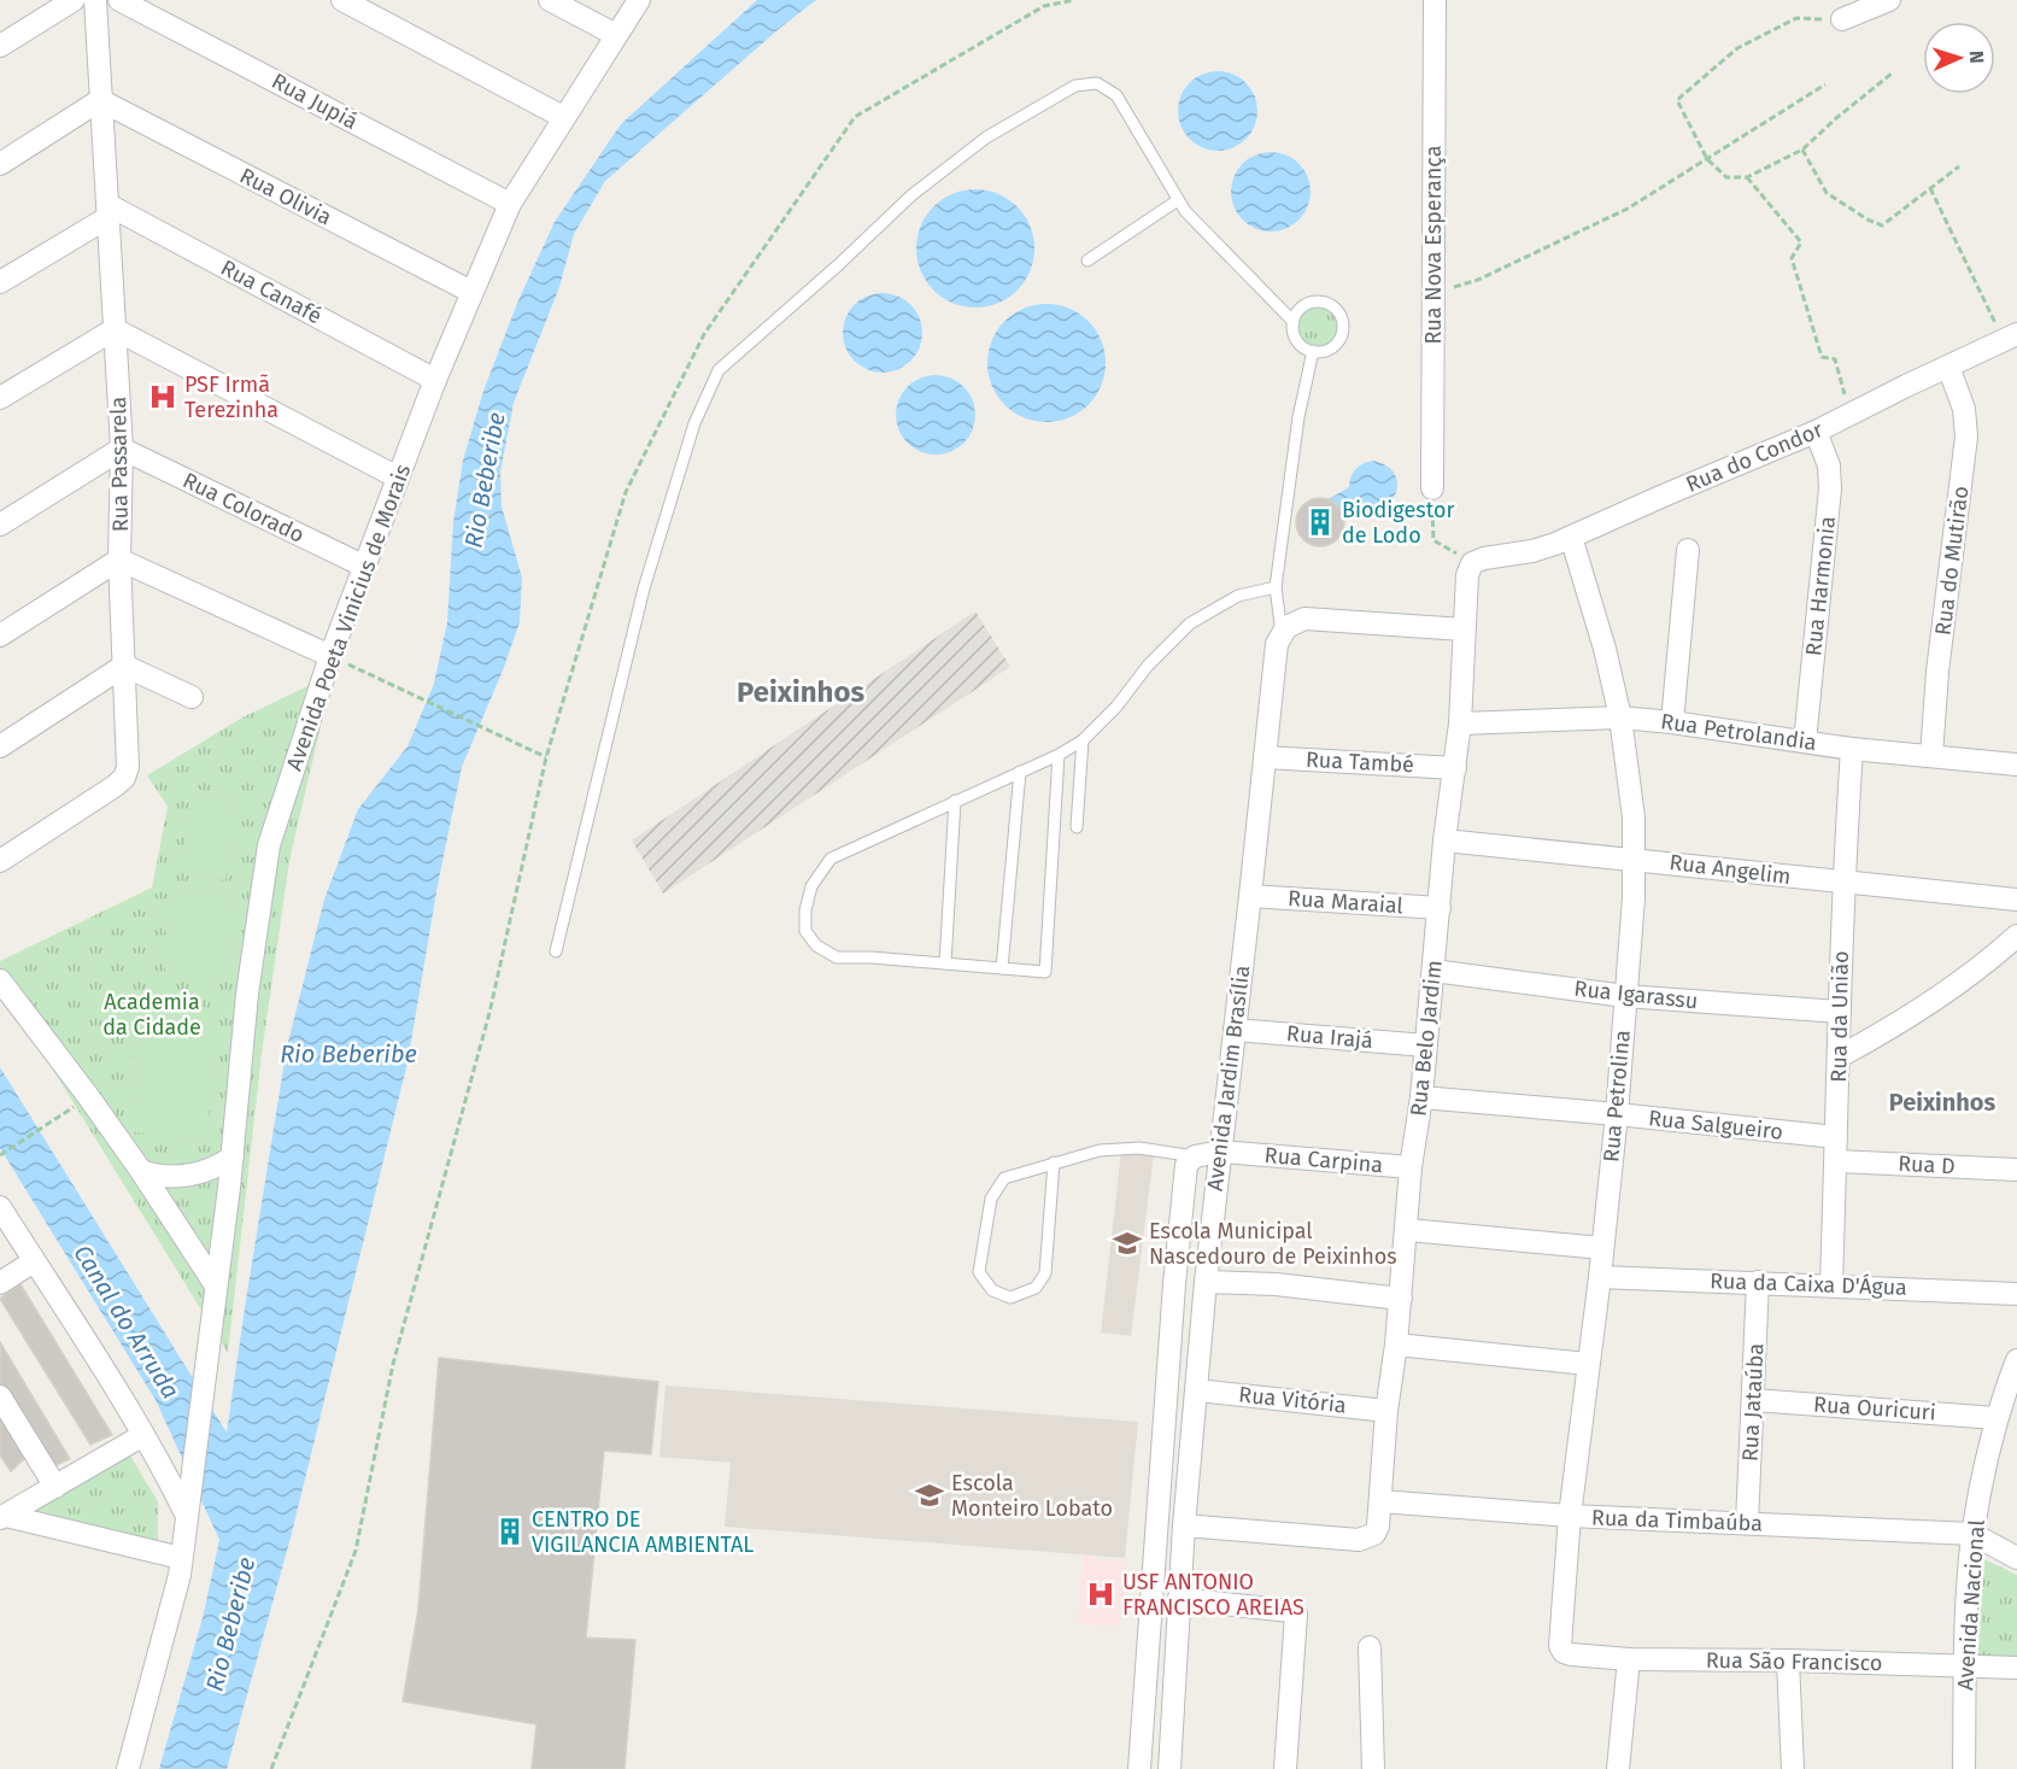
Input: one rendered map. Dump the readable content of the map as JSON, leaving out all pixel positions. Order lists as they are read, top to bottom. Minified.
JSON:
{"streets":{"street":["Rua Jupiá","Rua Olivia","Rua Nova Esperança","Rua Canafé","Rua do Condor","Rua Passarela","Rua Colorado","Rua do Mutirão","Rua Harmonia","Avenida Poeta Vinicius de Morais","Rua Petrolandia","Rua També","Rua Angelim","Rua Maraial","Rua Igarassu","Rua da União","Rua Irajá","Rua Belo Jardim","Avenida Jardim Brasília","Rua Petrolina","Rua Salgueiro","Rua Carpina","Rua D","Rua da Caixa D'Água","Rua Vitória","Rua Jataúba","Rua Ouricuri","Rua da Timbaúba","Avenida Nacional","Rua São Francisco"]},"crossings":[["Rua Jupiá","Avenida Poeta Vinicius de Morais"],["Rua Olivia","Rua Passarela"],["Rua Olivia","Avenida Poeta Vinicius de Morais"],["Rua Canafé","Rua Passarela"],["Rua Canafé","Avenida Poeta Vinicius de Morais"],["Rua do Condor","Rua do Mutirão"],["Rua do Condor","Rua Harmonia"],["Rua do Condor","Rua Belo Jardim"],["Rua do Condor","Rua Petrolina"],["Rua Passarela","Rua Colorado"],["Rua Colorado","Avenida Poeta Vinicius de Morais"],["Rua do Mutirão","Rua Petrolandia"],["Rua Harmonia","Rua Petrolandia"],["Rua Petrolandia","Rua da União"],["Rua Petrolandia","Rua Belo Jardim"],["Rua Petrolandia","Rua Petrolina"],["Rua També","Rua Belo Jardim"],["Rua També","Avenida Jardim Brasília"],["Rua Angelim","Rua da União"],["Rua Angelim","Rua Belo Jardim"],["Rua Angelim","Rua Petrolina"],["Rua Maraial","Rua Belo Jardim"],["Rua Maraial","Avenida Jardim Brasília"],["Rua Igarassu","Rua da União"],["Rua Igarassu","Rua Belo Jardim"],["Rua Igarassu","Rua Petrolina"],["Rua da União","Rua Salgueiro"],["Rua da União","Rua D"],["Rua da União","Rua da Caixa D'Água"],["Rua Irajá","Rua Belo Jardim"],["Rua Irajá","Avenida Jardim Brasília"],["Rua Belo Jardim","Avenida Jardim Brasília"],["Rua Belo Jardim","Rua Salgueiro"],["Rua Belo Jardim","Rua Carpina"],["Rua Belo Jardim","Rua Vitória"],["Rua Belo Jardim","Rua da Timbaúba"],["Avenida Jardim Brasília","Rua Carpina"],["Avenida Jardim Brasília","Rua Vitória"],["Rua Petrolina","Rua Salgueiro"],["Rua Petrolina","Rua da Caixa D'Água"],["Rua Petrolina","Rua da Timbaúba"],["Rua Petrolina","Rua São Francisco"],["Rua da Caixa D'Água","Rua Jataúba"],["Rua Jataúba","Rua Ouricuri"],["Rua Jataúba","Rua da Timbaúba"],["Rua Ouricuri","Avenida Nacional"],["Rua da Timbaúba","Avenida Nacional"],["Avenida Nacional","Rua São Francisco"]],"districts":["Peixinhos","Peixinhos"],"water":["Rio Beberibe","Canal do Arruda"],"parks":["Academia da Cidade"],"places":{"hospital":["PSF Irmã Terezinha","USF ANTONIO FRANCISCO AREIAS"],"building":["Biodigestor de Lodo","CENTRO DE VIGILANCIA AMBIENTAL"],"school or university":["Escola Municipal Nascedouro de Peixinhos","Escola Monteiro Lobato"]},"north":"right"}
